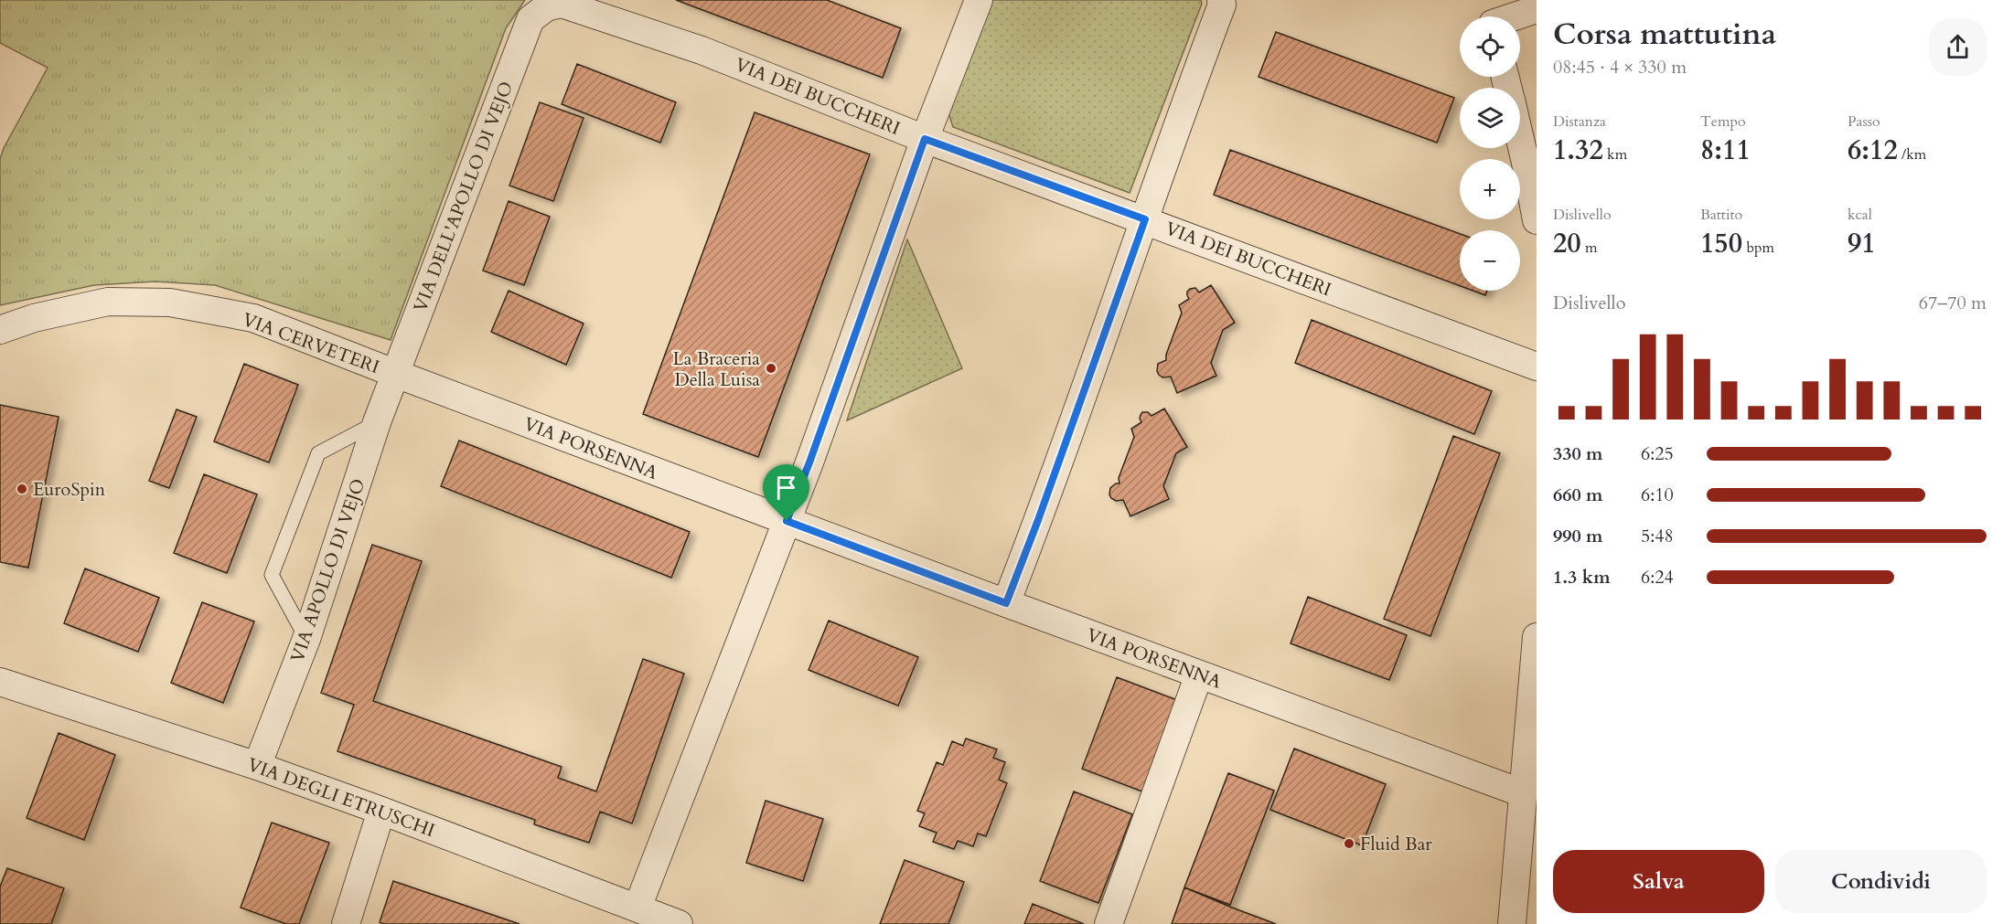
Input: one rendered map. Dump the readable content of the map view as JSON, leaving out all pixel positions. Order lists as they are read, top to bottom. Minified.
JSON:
{"streets":{"street":["VIA DEI BUCCHERI","VIA DELL'APOLLO DI VEJO","VIA CERVETERI","VIA PORSENNA","VIA APOLLO DI VEJO","VIA DEGLI ETRUSCHI"]},"crossings":[["VIA DEI BUCCHERI","VIA DELL'APOLLO DI VEJO"],["VIA DELL'APOLLO DI VEJO","VIA CERVETERI"],["VIA DELL'APOLLO DI VEJO","VIA PORSENNA"],["VIA DELL'APOLLO DI VEJO","VIA APOLLO DI VEJO"],["VIA CERVETERI","VIA PORSENNA"],["VIA CERVETERI","VIA APOLLO DI VEJO"],["VIA PORSENNA","VIA APOLLO DI VEJO"],["VIA APOLLO DI VEJO","VIA DEGLI ETRUSCHI"]],"places":["La Braceria Della Luisa","EuroSpin","Fluid Bar"],"page":{"heading":["Corsa mattutina","08:45 · 4 × 330 m"],"map_buttons":["+","−"],"stats":[["Distanza","1.32 km"],["Tempo","8:11"],["Passo","6:12 /km"],["Dislivello","20 m"],["Battito","150 bpm"],["kcal","91"]],"chart":["Dislivello","67–70 m"],"list":[{"name":"330 m","note":"6:25"},{"name":"660 m","note":"6:10"},{"name":"990 m","note":"5:48"},{"name":"1.3 km","note":"6:24"}],"buttons":["Salva","Condividi"]}}
